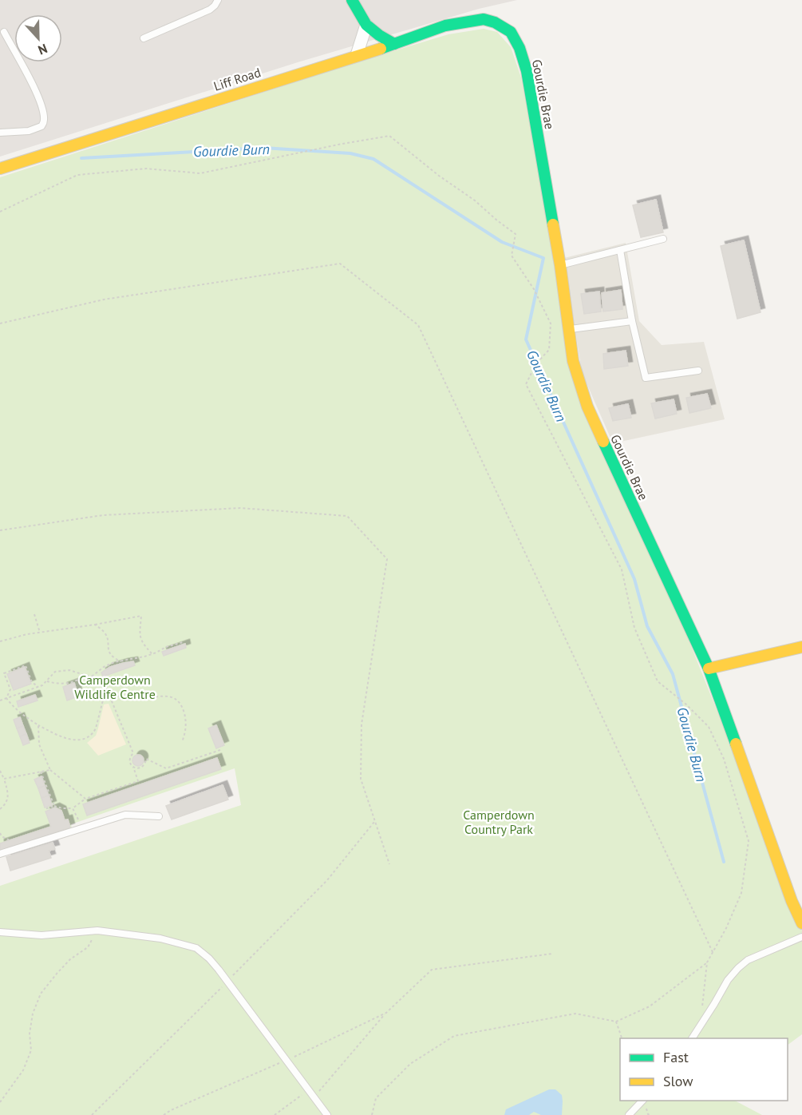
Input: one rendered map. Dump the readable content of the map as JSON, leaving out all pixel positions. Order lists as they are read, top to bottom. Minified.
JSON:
{"streets":{"street":["Liff Road","Gourdie Brae"]},"crossings":[["Liff Road","Gourdie Brae"]],"water":["Gourdie Burn"],"parks":["Camperdown Wildlife Centre","Camperdown Country Park"],"legend":["Fast","Slow"],"north":"bottom"}
